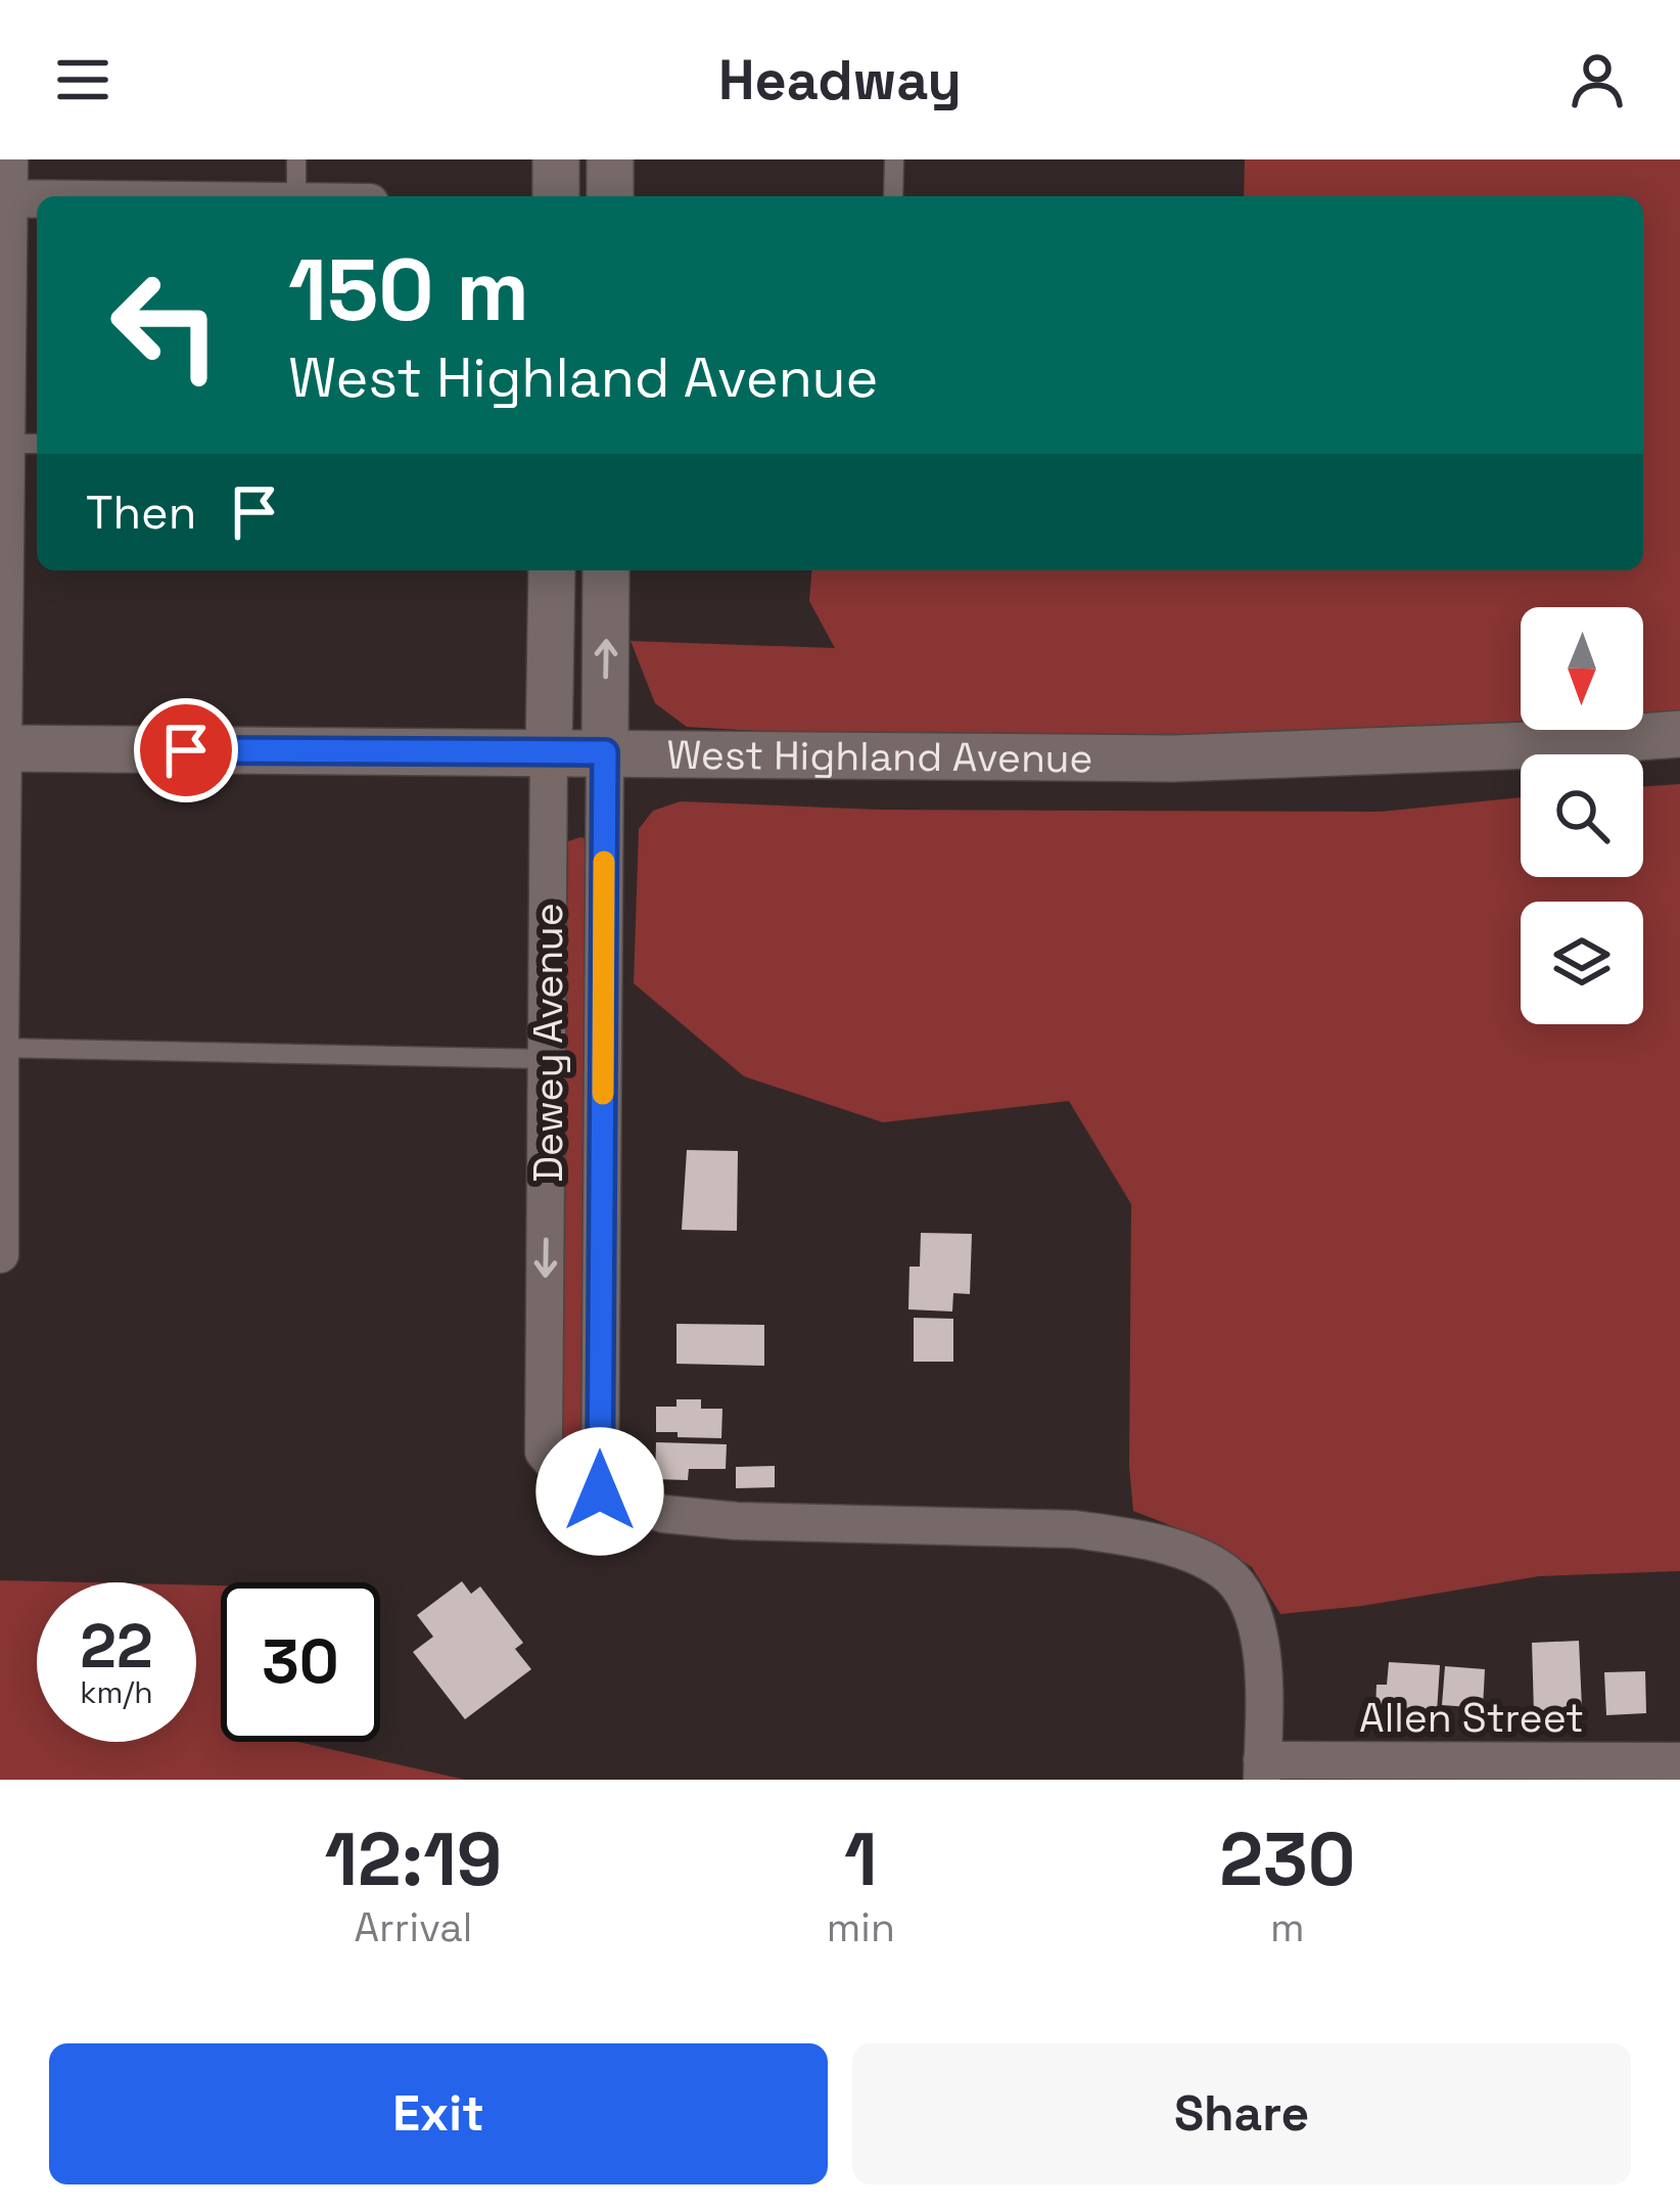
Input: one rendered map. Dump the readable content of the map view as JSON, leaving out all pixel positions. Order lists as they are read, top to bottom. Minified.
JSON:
{"streets":{"street":["West Highland Avenue","Dewey Avenue","Allen Street"]},"crossings":[["West Highland Avenue","Dewey Avenue"],["Dewey Avenue","Allen Street"]],"north":"bottom","page":{"header":"Headway","turn":["150 m","West Highland Avenue"],"then":"Then","speed":"22 km/h","limit":"30","eta":["12:19","Arrival","1","min","230","m"],"buttons":["Exit","Share"]}}
